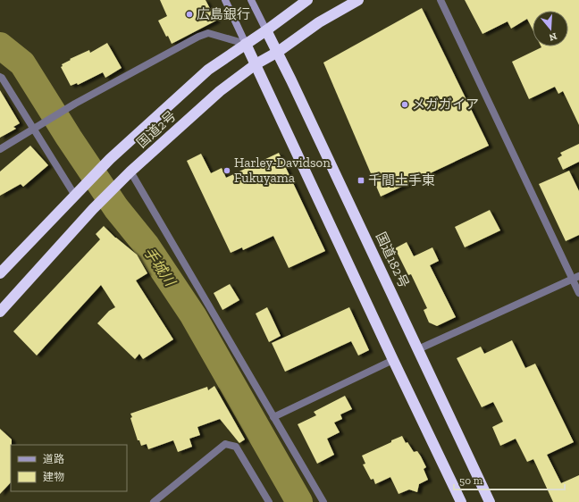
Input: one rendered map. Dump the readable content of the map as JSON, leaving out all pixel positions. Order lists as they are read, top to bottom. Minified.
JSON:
{"streets":{"highway":["国道2号","国道182号"]},"crossings":[["国道2号","国道182号"]],"water":["手城川"],"places":{"other":["広島銀行","メガガイア","Harley-Davidson Fukuyama"],"transit":["千間土手東"]},"legend":["道路","建物"],"scale_bar":"50 m","north":"bottom"}
